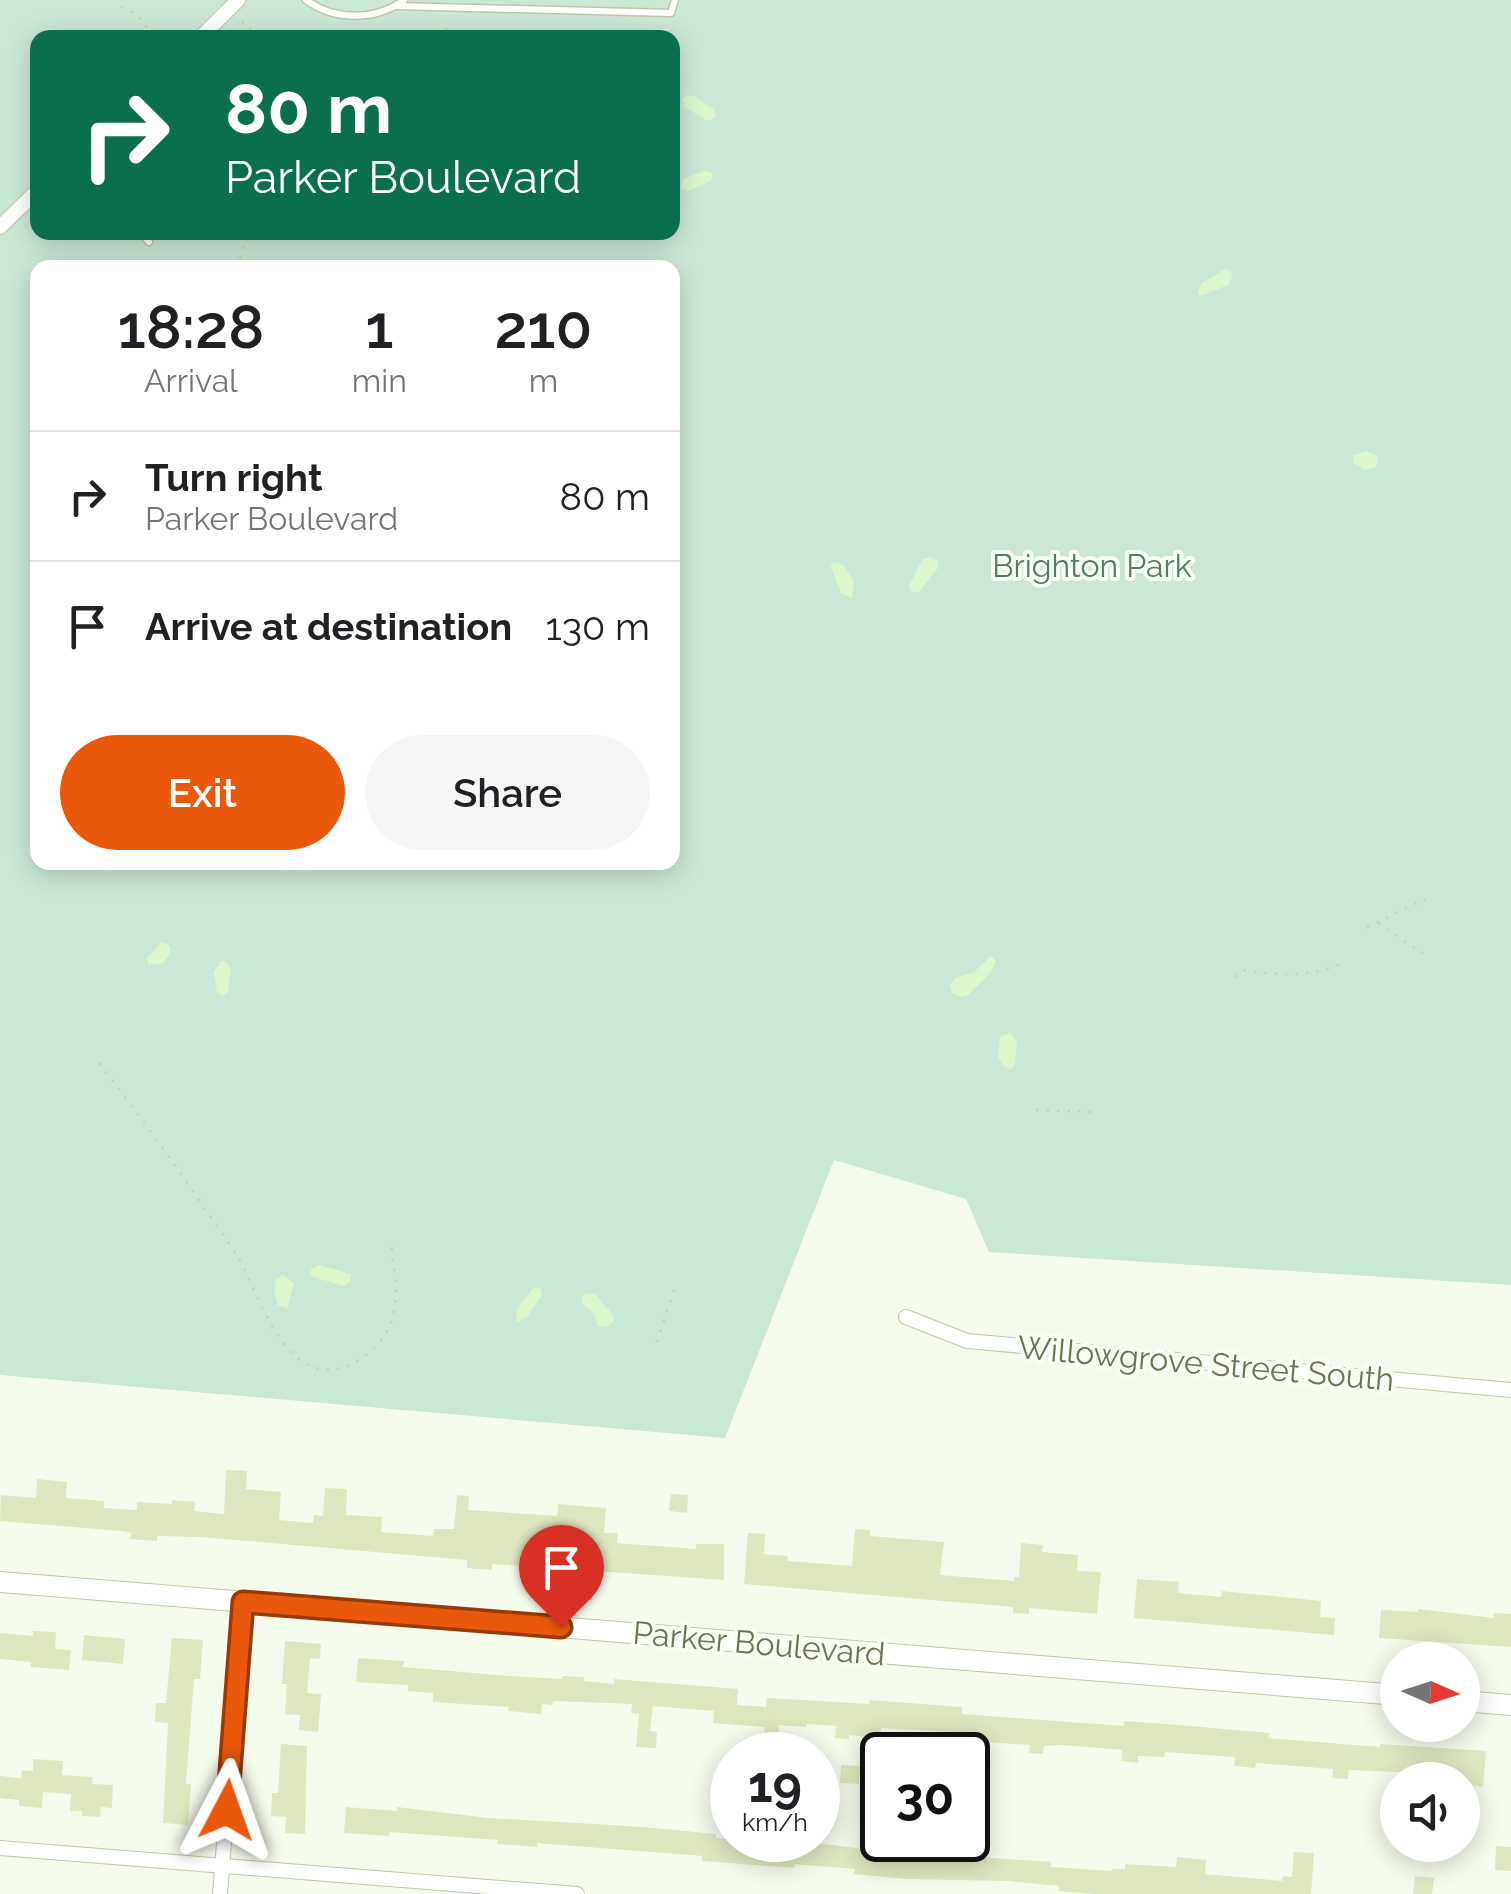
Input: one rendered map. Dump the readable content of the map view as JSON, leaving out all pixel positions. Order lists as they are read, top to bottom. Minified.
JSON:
{"streets":{"street":["Willowgrove Street South","Parker Boulevard"]},"parks":["Brighton Park"],"north":"right","page":{"turn":["80 m","Parker Boulevard"],"eta":["18:28","Arrival","1","min","210","m"],"list":[{"name":"Turn right","note":"Parker Boulevard","value":"80 m"},{"name":"Arrive at destination","value":"130 m"}],"buttons":["Exit","Share"],"speed":"19 km/h","limit":"30"}}
